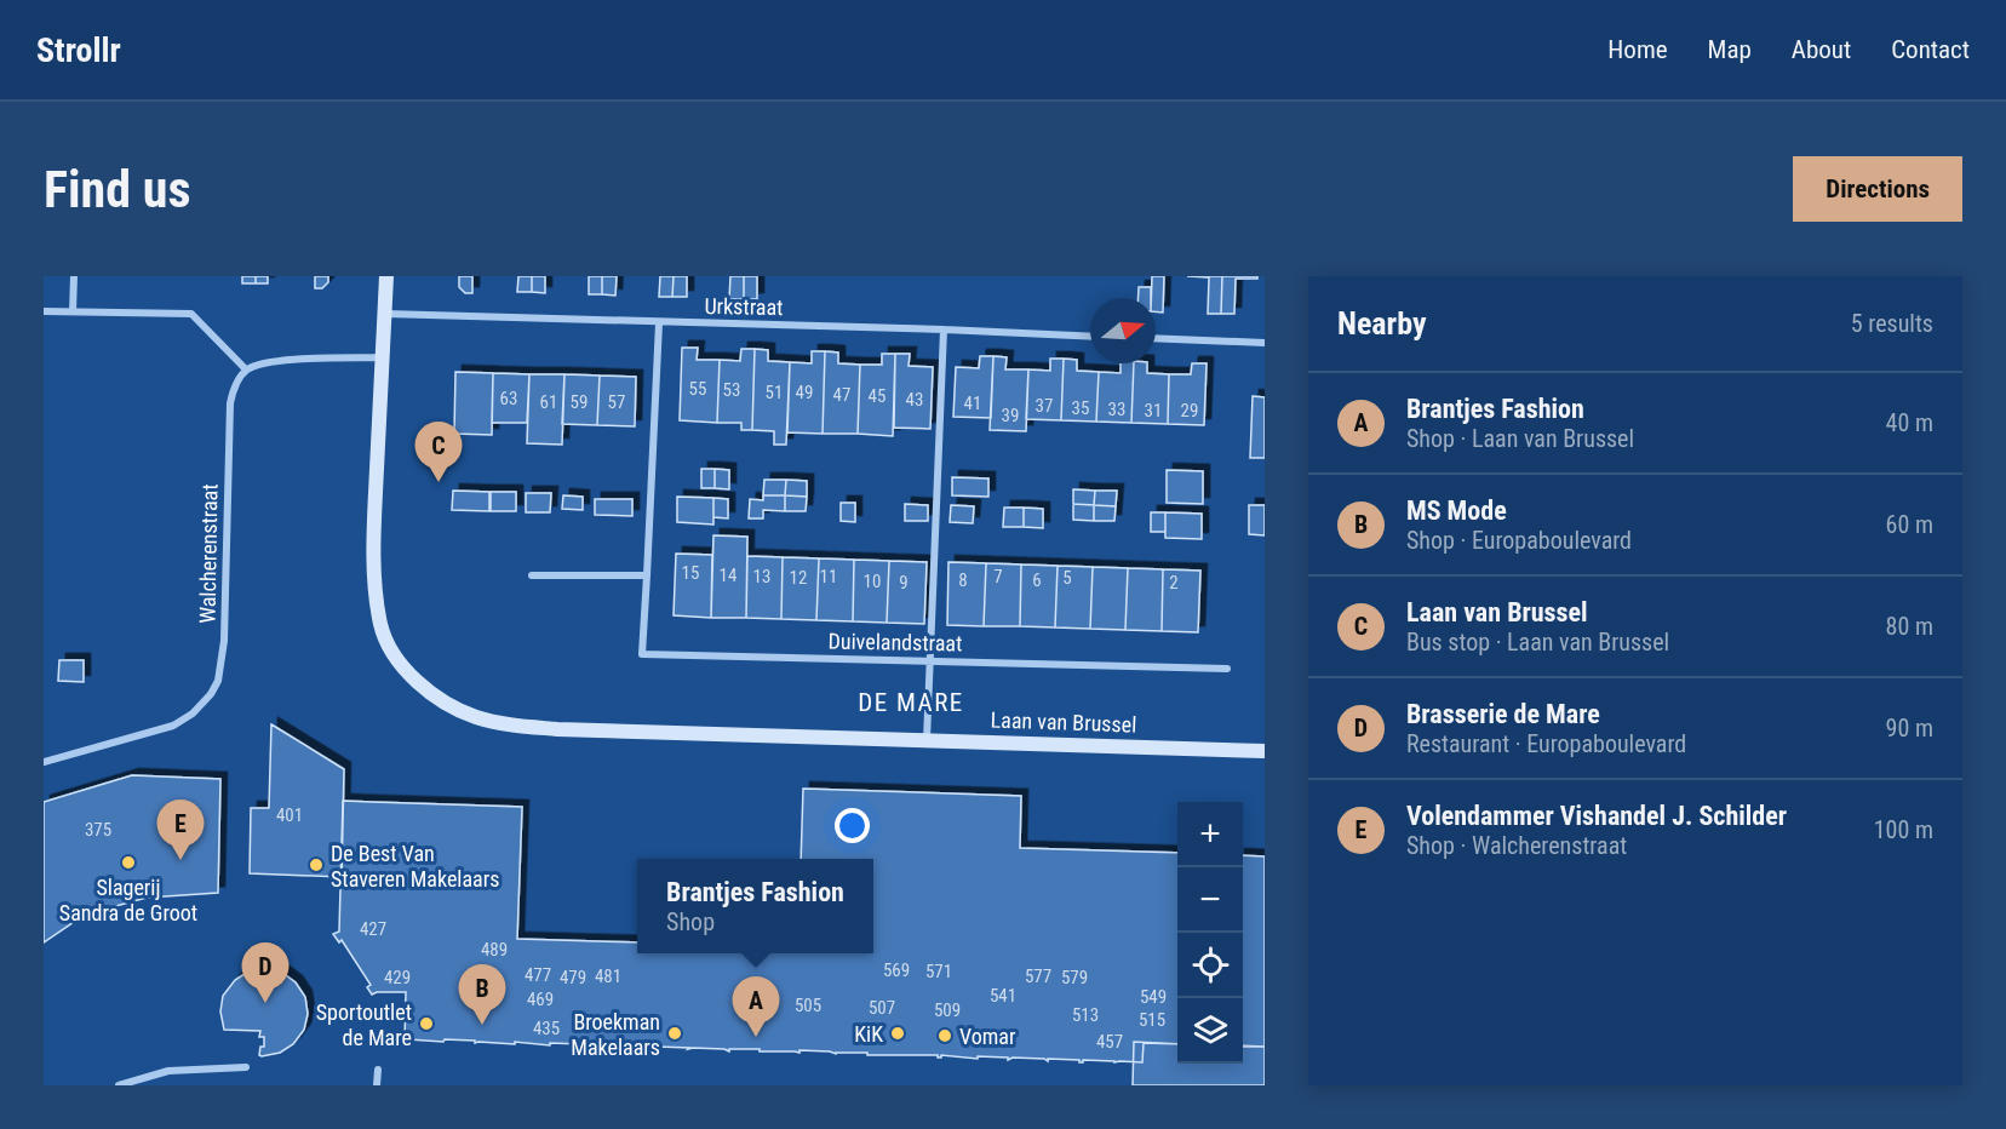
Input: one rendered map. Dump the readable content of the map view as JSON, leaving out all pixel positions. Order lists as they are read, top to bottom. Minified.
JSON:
{"streets":{"street":["Urkstraat","Walcherenstraat","Duivelandstraat","Laan van Brussel"]},"crossings":[["Urkstraat","Duivelandstraat"],["Urkstraat","Laan van Brussel"]],"districts":["DE MARE"],"places":["Slagerij Sandra de Groot","De Best Van Staveren Makelaars","Sportoutlet de Mare","Broekman Makelaars","KiK","Vomar"],"house_numbers":["55","53","51","49","47","45","63","43","61","59","57","41","37","35","33","31","29","39","15","14","13","11","7","12","5","8","6","10","9","2","401","375","427","489","569","571","477","481","577","429","479","579","541","549","469","505","507","509","513","515","435","457"],"north":"right","page":{"header":"Strollr","nav":["Home","Map","About","Contact"],"buttons":"Directions","title":"Find us","heading":["Nearby","5 results"],"list":[{"mark":"A","name":"Brantjes Fashion","note":"Shop · Laan van Brussel","value":"40 m"},{"mark":"B","name":"MS Mode","note":"Shop · Europaboulevard","value":"60 m"},{"mark":"C","name":"Laan van Brussel","note":"Bus stop · Laan van Brussel","value":"80 m"},{"mark":"D","name":"Brasserie de Mare","note":"Restaurant · Europaboulevard","value":"90 m"},{"mark":"E","name":"Volendammer Vishandel J. Schilder","note":"Shop · Walcherenstraat","value":"100 m"}],"pins":["C","E","D","B","A"],"map_buttons":["+","−"],"popup":["Brantjes Fashion","Shop"]}}
